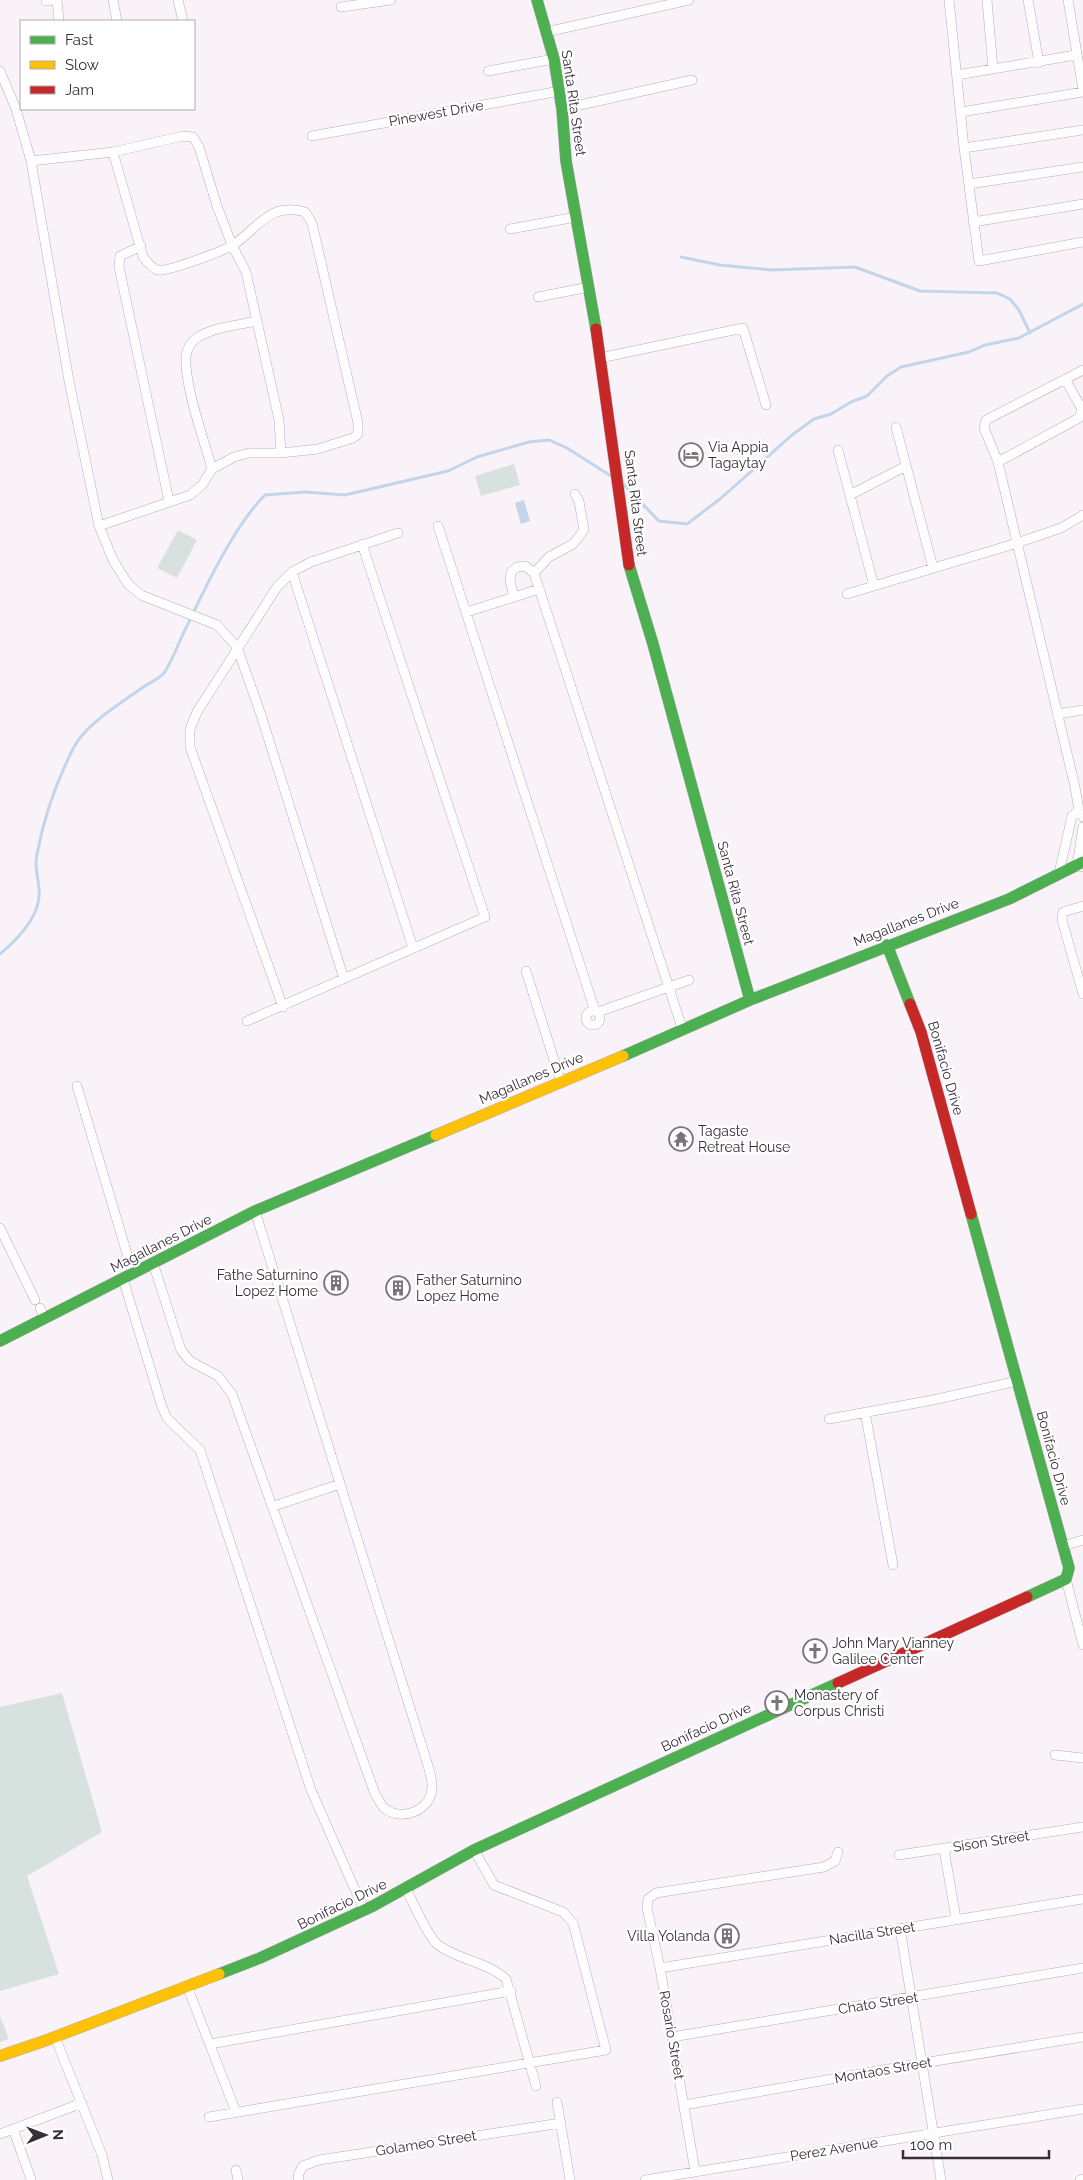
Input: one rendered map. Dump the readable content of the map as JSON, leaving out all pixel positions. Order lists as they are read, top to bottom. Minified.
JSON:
{"streets":{"street":["Santa Rita Street","Pinewest Drive","Magallanes Drive","Bonifacio Drive","Sison Street","Nacilla Street","Chato Street","Rosario Street","Montaos Street","Golameo Street","Perez Avenue"]},"crossings":[["Santa Rita Street","Pinewest Drive"],["Santa Rita Street","Magallanes Drive"],["Magallanes Drive","Bonifacio Drive"],["Nacilla Street","Rosario Street"],["Chato Street","Rosario Street"],["Rosario Street","Montaos Street"],["Rosario Street","Perez Avenue"]],"places":{"hotel":["Via Appia Tagaytay"],"temple":["Tagaste Retreat House"],"building":["Fathe Saturnino Lopez Home","Father Saturnino Lopez Home","Villa Yolanda"],"church":["John Mary Vianney Galilee Center","Monastery of Corpus Christi"]},"legend":["Fast","Slow","Jam"],"scale_bar":"100 m","north":"right"}
